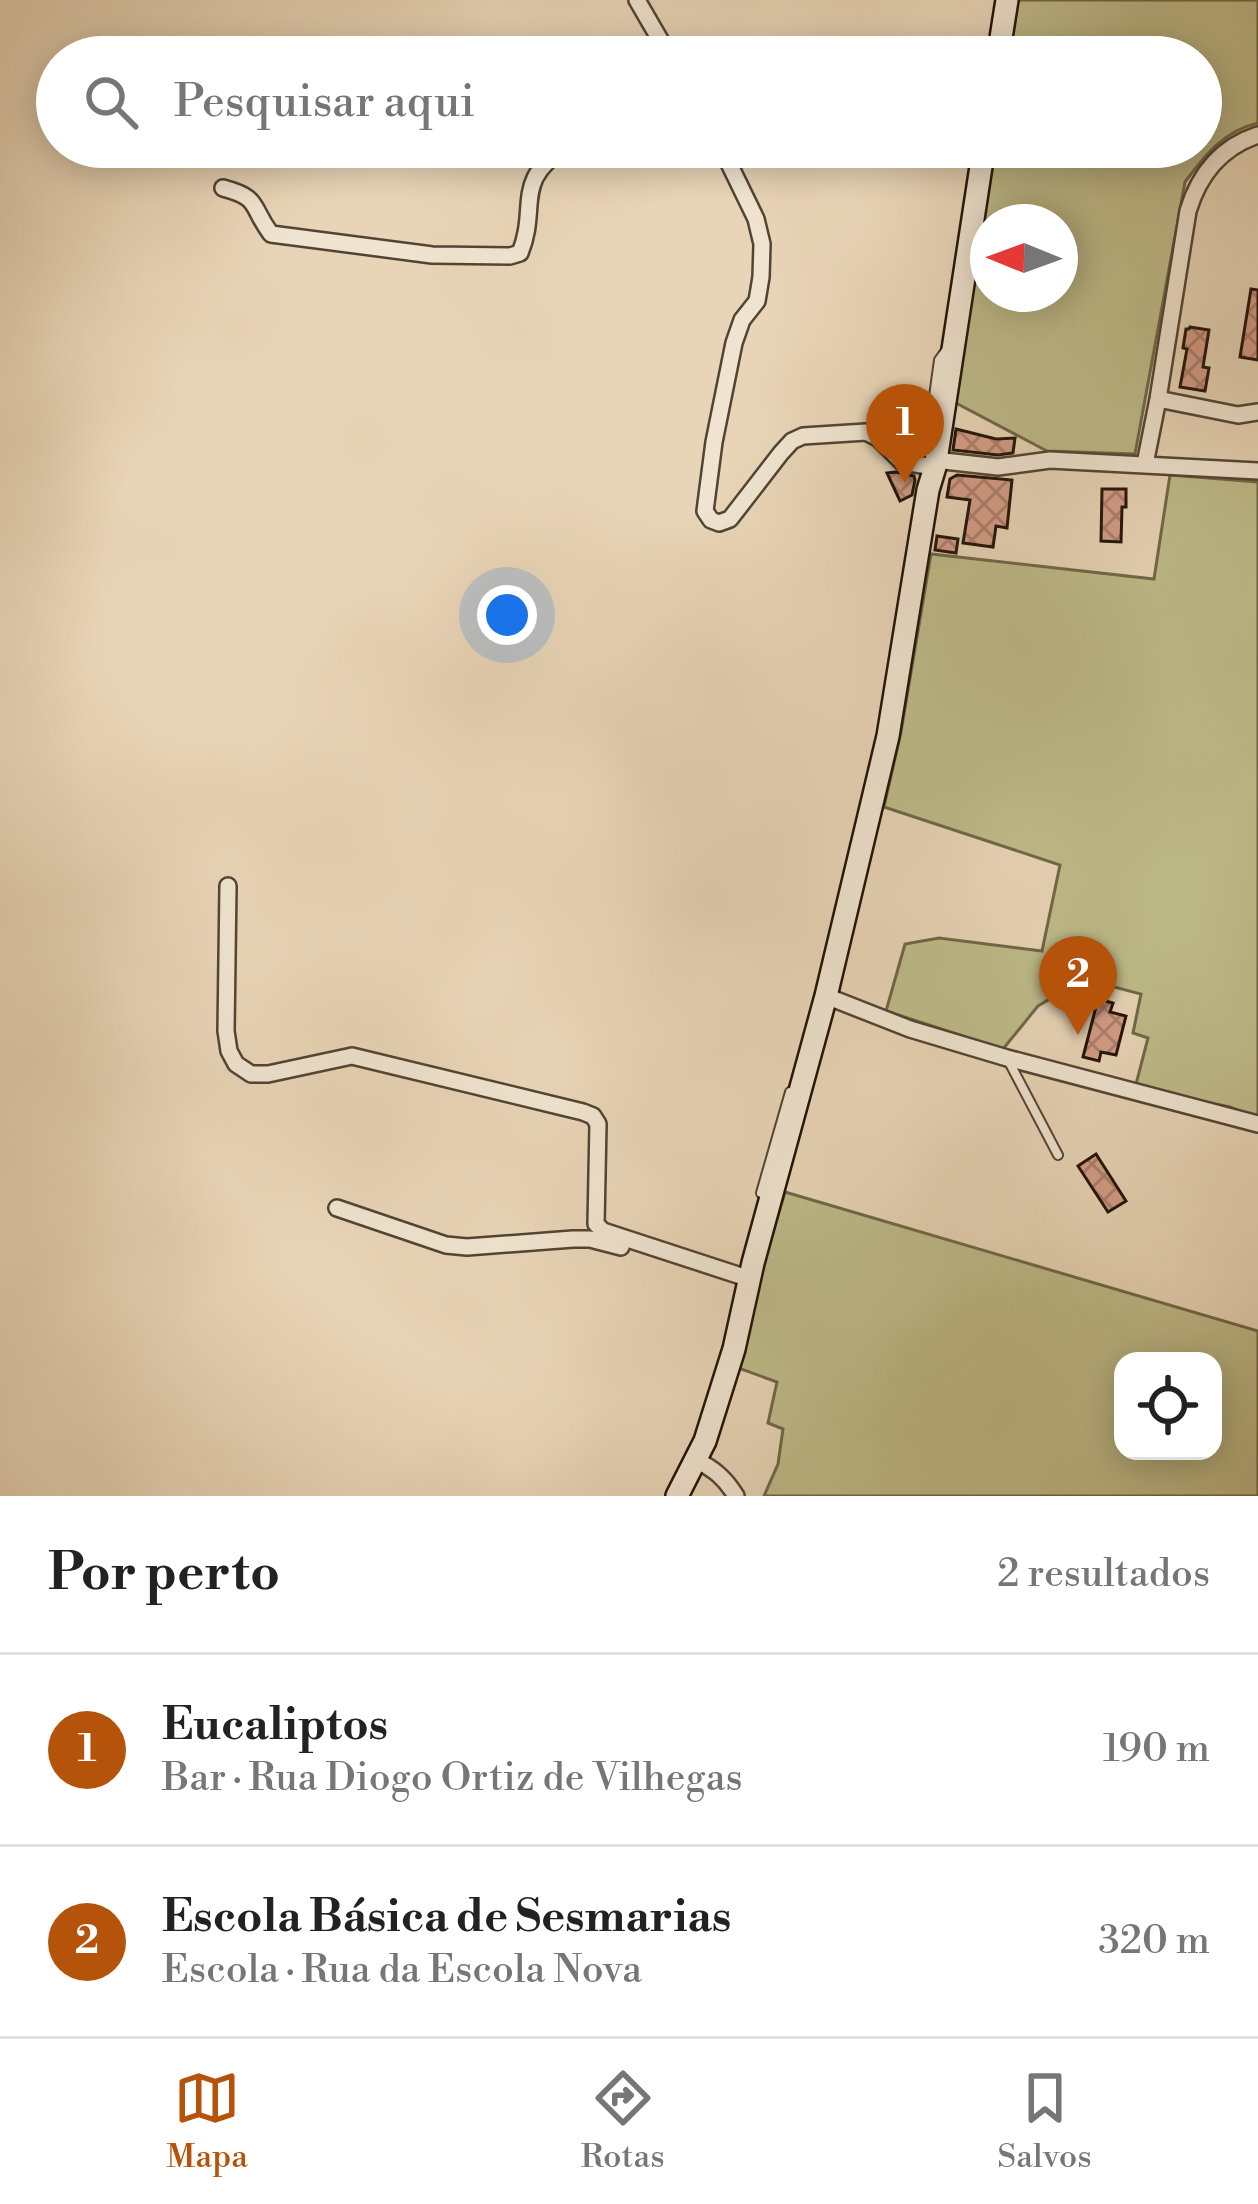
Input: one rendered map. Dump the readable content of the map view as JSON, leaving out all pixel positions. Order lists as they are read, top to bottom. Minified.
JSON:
{"north":"left","page":{"search":"Pesquisar aqui","pins":["1","2"],"heading":["Por perto","2 resultados"],"list":[{"mark":"1","name":"Eucaliptos","note":"Bar · Rua Diogo Ortiz de Vilhegas","value":"190 m"},{"mark":"2","name":"Escola Básica de Sesmarias","note":"Escola · Rua da Escola Nova","value":"320 m"}],"nav":["Mapa","Rotas","Salvos"]}}
